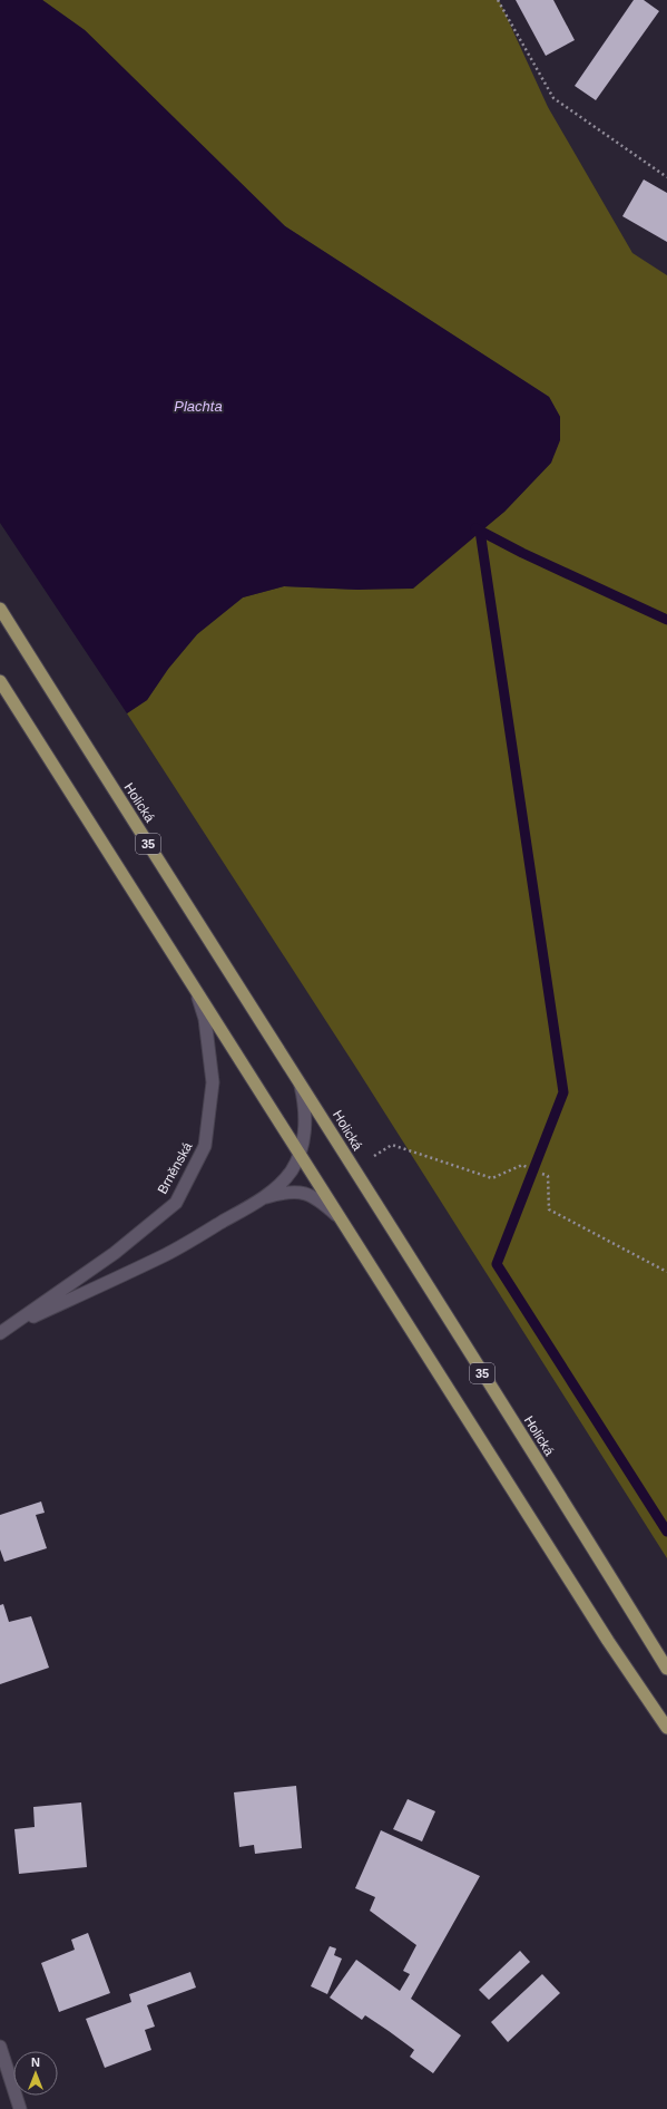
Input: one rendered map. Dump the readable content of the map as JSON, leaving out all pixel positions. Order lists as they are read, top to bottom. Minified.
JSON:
{"streets":{"main road":["Holická","35"],"street":["Brněnská"]},"crossings":[["Holická","Brněnská"]],"water":["Plachta"],"north":"top"}
